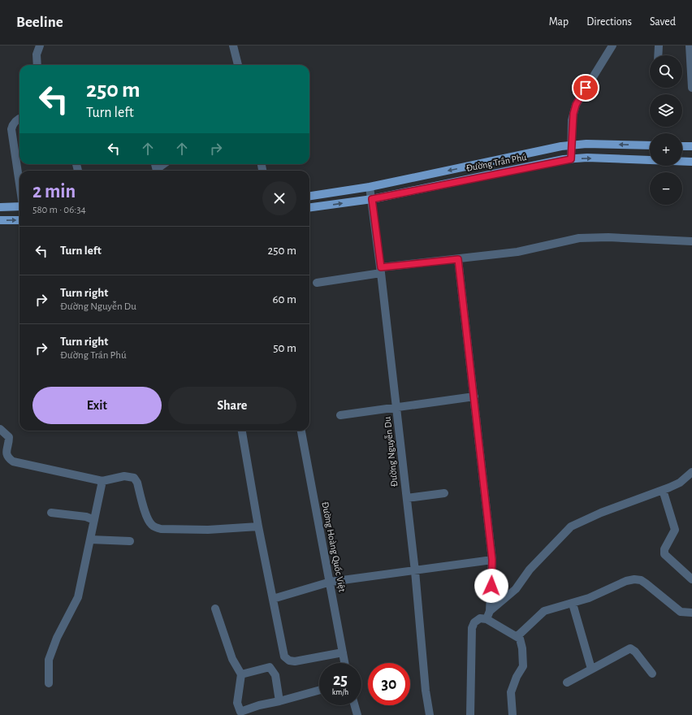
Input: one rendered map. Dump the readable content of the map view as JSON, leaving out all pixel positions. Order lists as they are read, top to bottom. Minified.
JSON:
{"streets":{"main road":["Đường Trần Phú"],"street":["Đường Nguyễn Du","Đường Hoàng Quốc Việt"]},"crossings":[["Đường Trần Phú","Đường Nguyễn Du"]],"page":{"header":"Beeline","nav":["Map","Directions","Saved"],"map_buttons":["+","−"],"turn":["250 m","Turn left"],"heading":["2 min","580 m · 06:34"],"list":[{"name":"Turn left","value":"250 m"},{"name":"Turn right","note":"Đường Nguyễn Du","value":"60 m"},{"name":"Turn right","note":"Đường Trần Phú","value":"50 m"}],"buttons":["Exit","Share"],"speed":"25 km/h","limit":"30"}}
